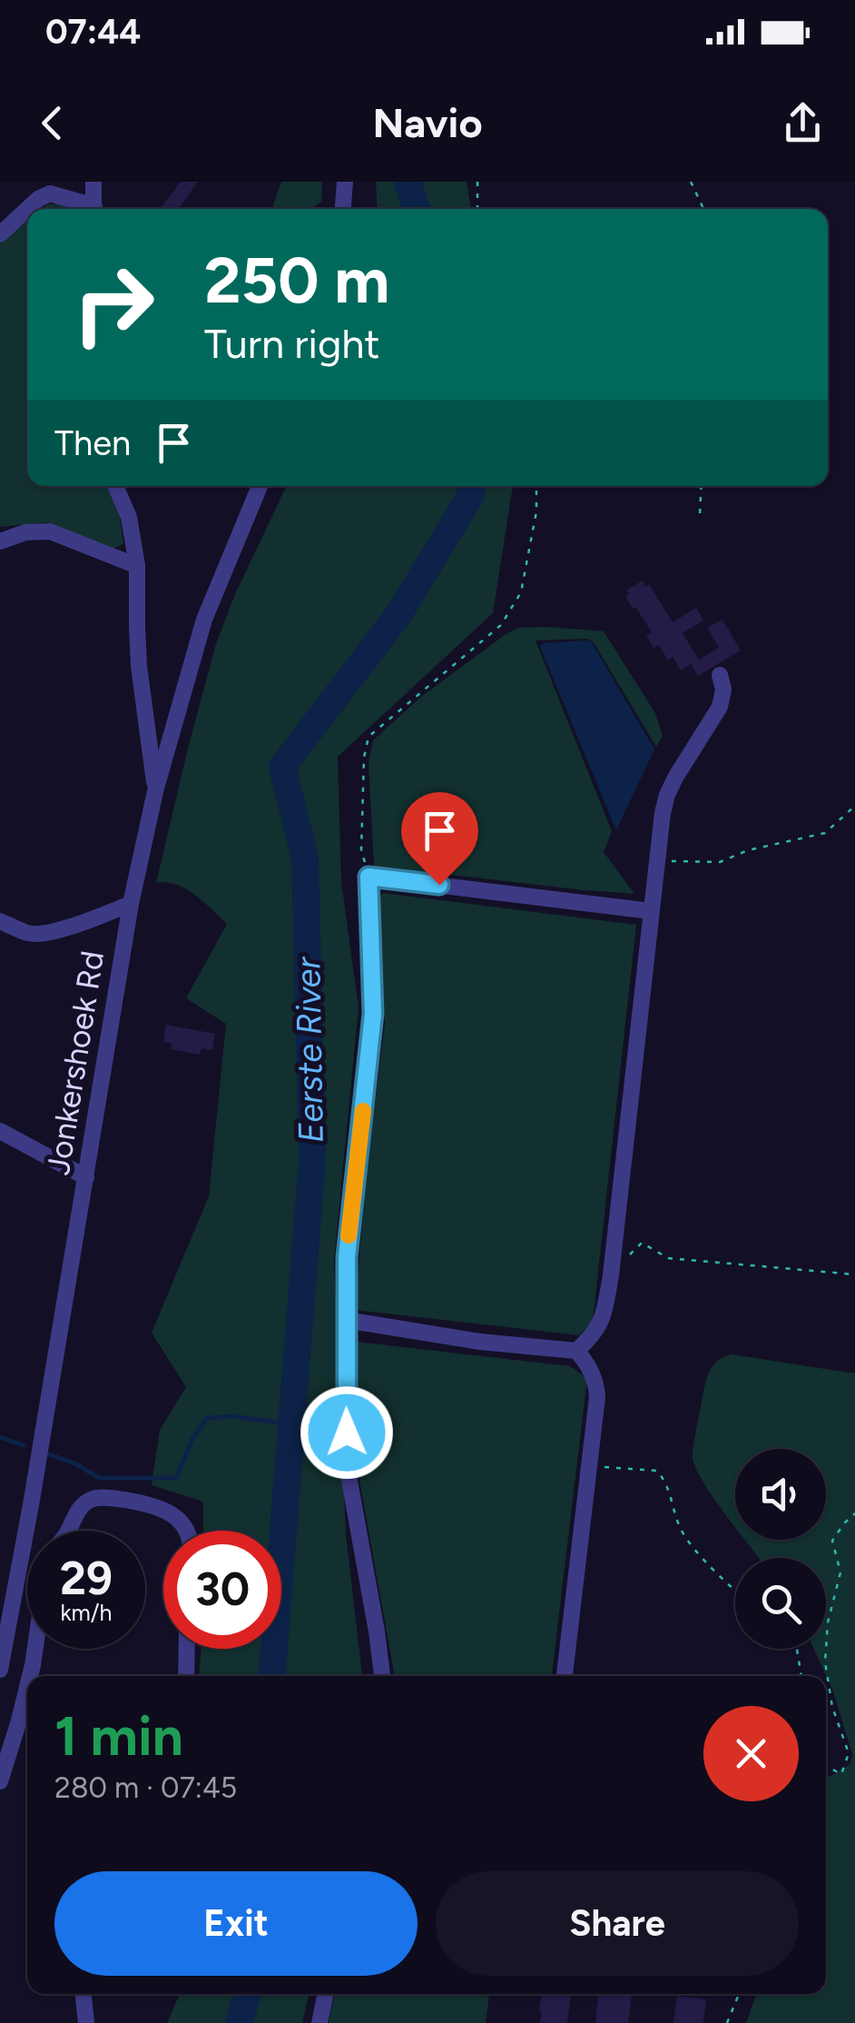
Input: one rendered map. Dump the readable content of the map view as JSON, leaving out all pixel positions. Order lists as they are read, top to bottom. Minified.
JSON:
{"streets":{"street":["Jonkershoek Rd"]},"water":["Eerste River"],"page":{"status":"07:44","header":"Navio","turn":["250 m","Turn right"],"then":"Then","speed":"29 km/h","limit":"30","heading":["1 min","280 m · 07:45"],"buttons":["Exit","Share"]}}
